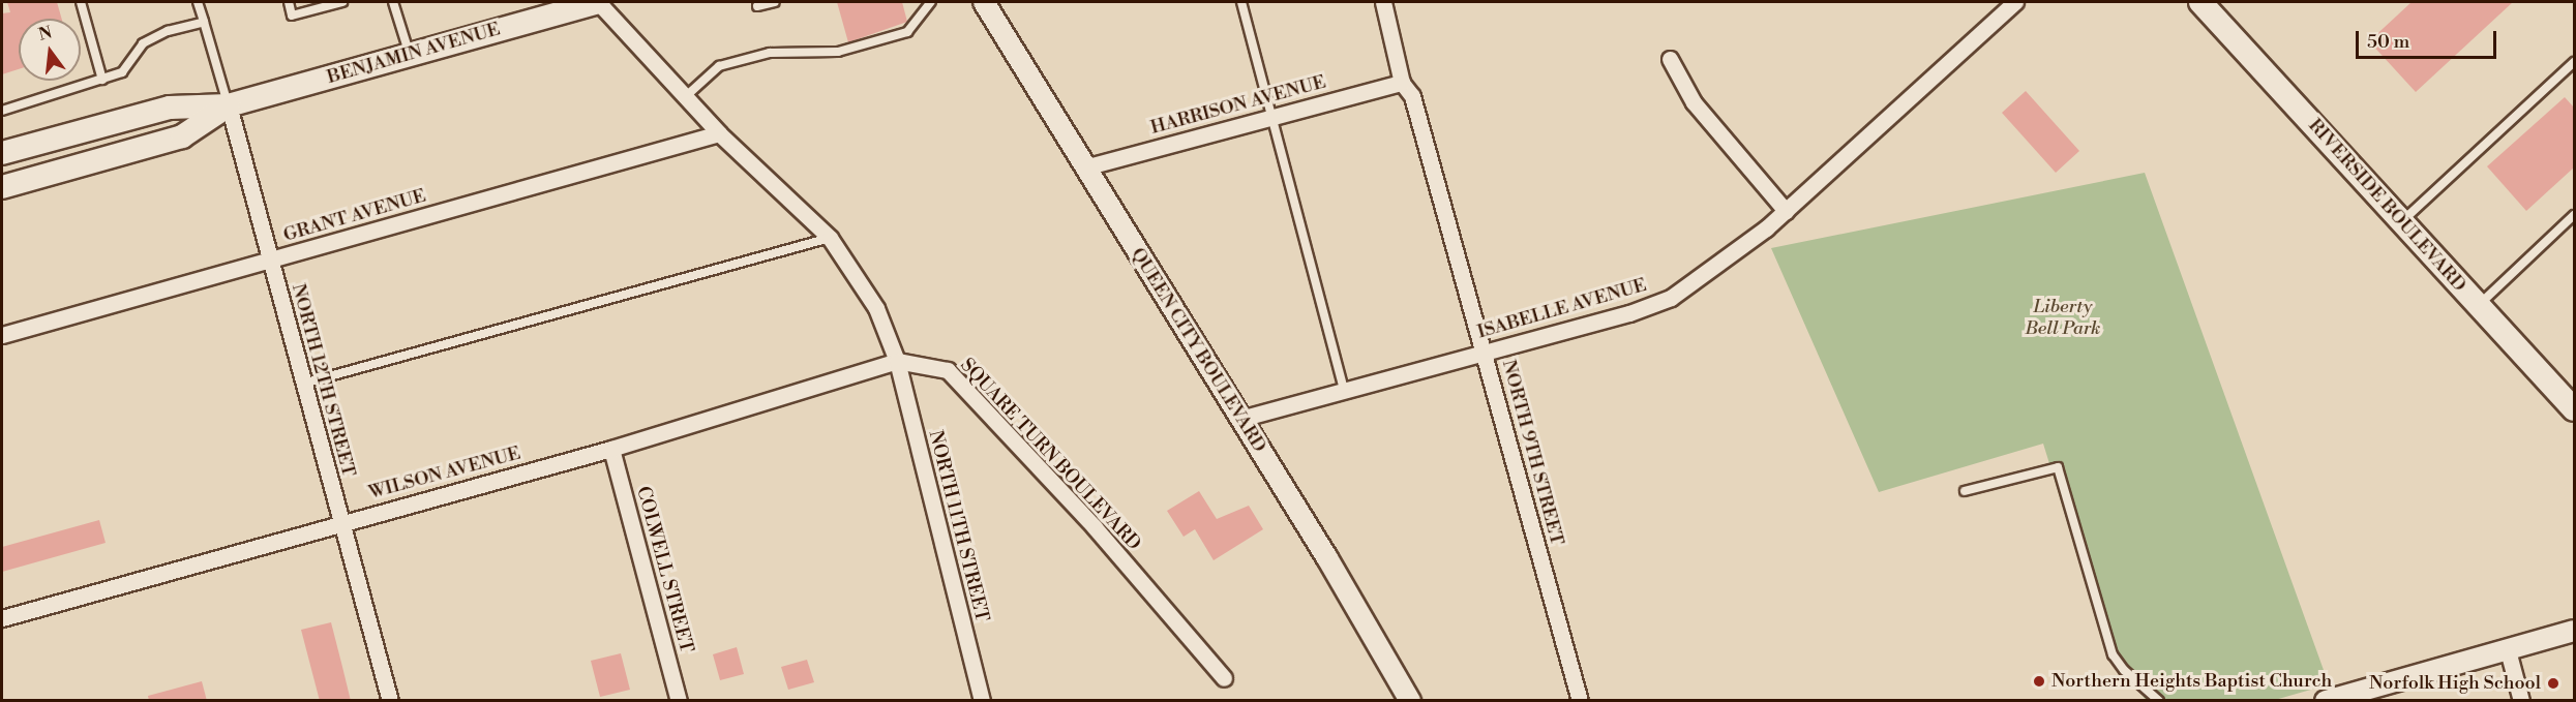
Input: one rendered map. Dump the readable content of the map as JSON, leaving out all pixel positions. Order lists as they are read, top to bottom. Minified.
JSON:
{"streets":{"main road":["BENJAMIN AVENUE","RIVERSIDE BOULEVARD"],"street":["HARRISON AVENUE","GRANT AVENUE","ISABELLE AVENUE","QUEEN CITY BOULEVARD","NORTH 12TH STREET","NORTH 9TH STREET","SQUARE TURN BOULEVARD","WILSON AVENUE","NORTH 11TH STREET","COLWELL STREET"]},"crossings":[["BENJAMIN AVENUE","NORTH 12TH STREET"],["HARRISON AVENUE","QUEEN CITY BOULEVARD"],["HARRISON AVENUE","NORTH 9TH STREET"],["GRANT AVENUE","NORTH 12TH STREET"],["ISABELLE AVENUE","QUEEN CITY BOULEVARD"],["ISABELLE AVENUE","NORTH 9TH STREET"],["NORTH 12TH STREET","WILSON AVENUE"],["SQUARE TURN BOULEVARD","WILSON AVENUE"],["SQUARE TURN BOULEVARD","NORTH 11TH STREET"],["WILSON AVENUE","NORTH 11TH STREET"],["WILSON AVENUE","COLWELL STREET"]],"parks":["Liberty Bell Park"],"places":["Northern Heights Baptist Church","Norfolk High School"],"scale_bar":"50 m","north":"top"}
